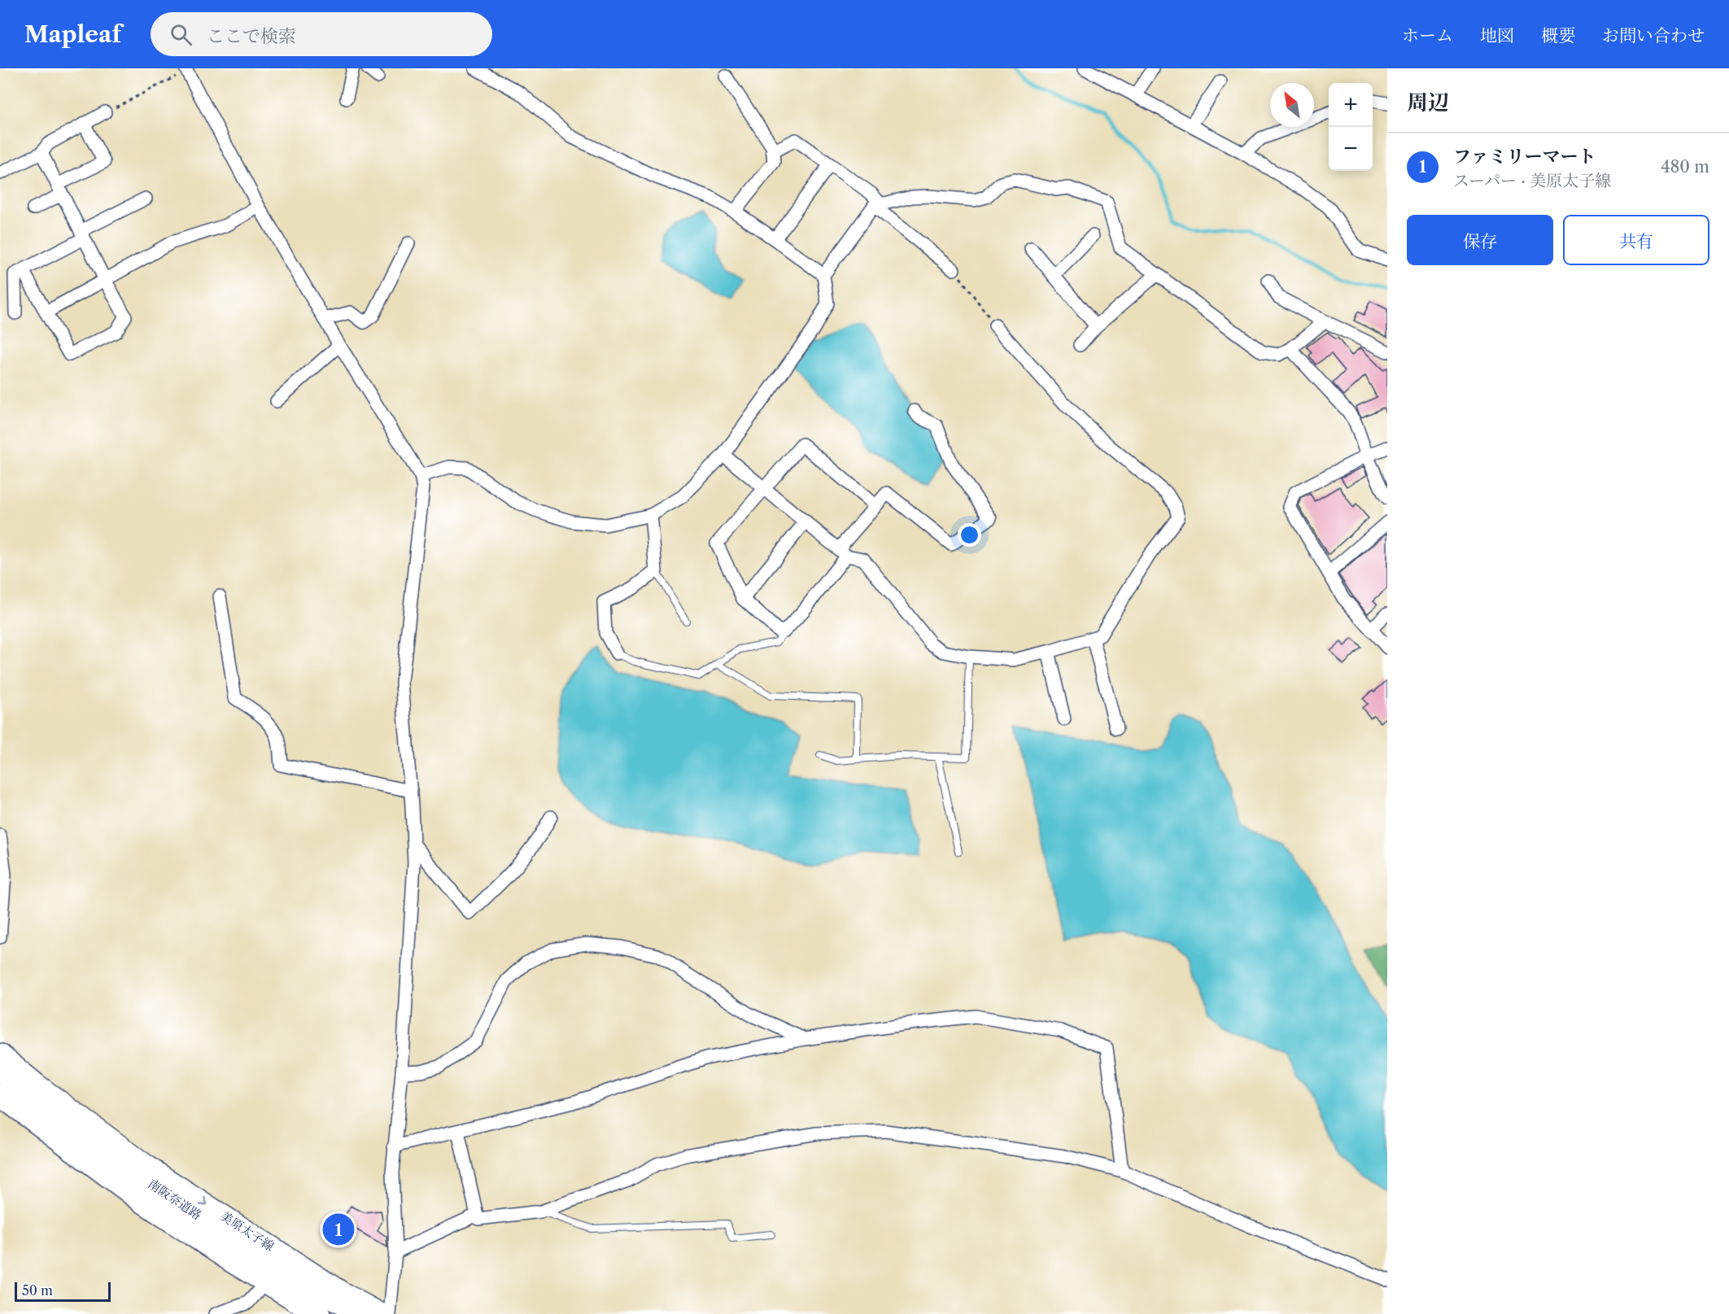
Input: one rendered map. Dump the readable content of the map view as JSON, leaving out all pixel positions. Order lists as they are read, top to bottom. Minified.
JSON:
{"streets":{"highway":["南阪奈道路"],"main road":["美原太子線"]},"scale_bar":"50 m","north":"top left","page":{"header":"Mapleaf","search":"ここで検索","nav":["ホーム","地図","概要","お問い合わせ"],"heading":"周辺","map_buttons":["+","−"],"list":[{"mark":"1","name":"ファミリーマート","note":"スーパー · 美原太子線","value":"480 m"}],"buttons":["保存","共有"],"pins":"1","scale":"50 m"}}
